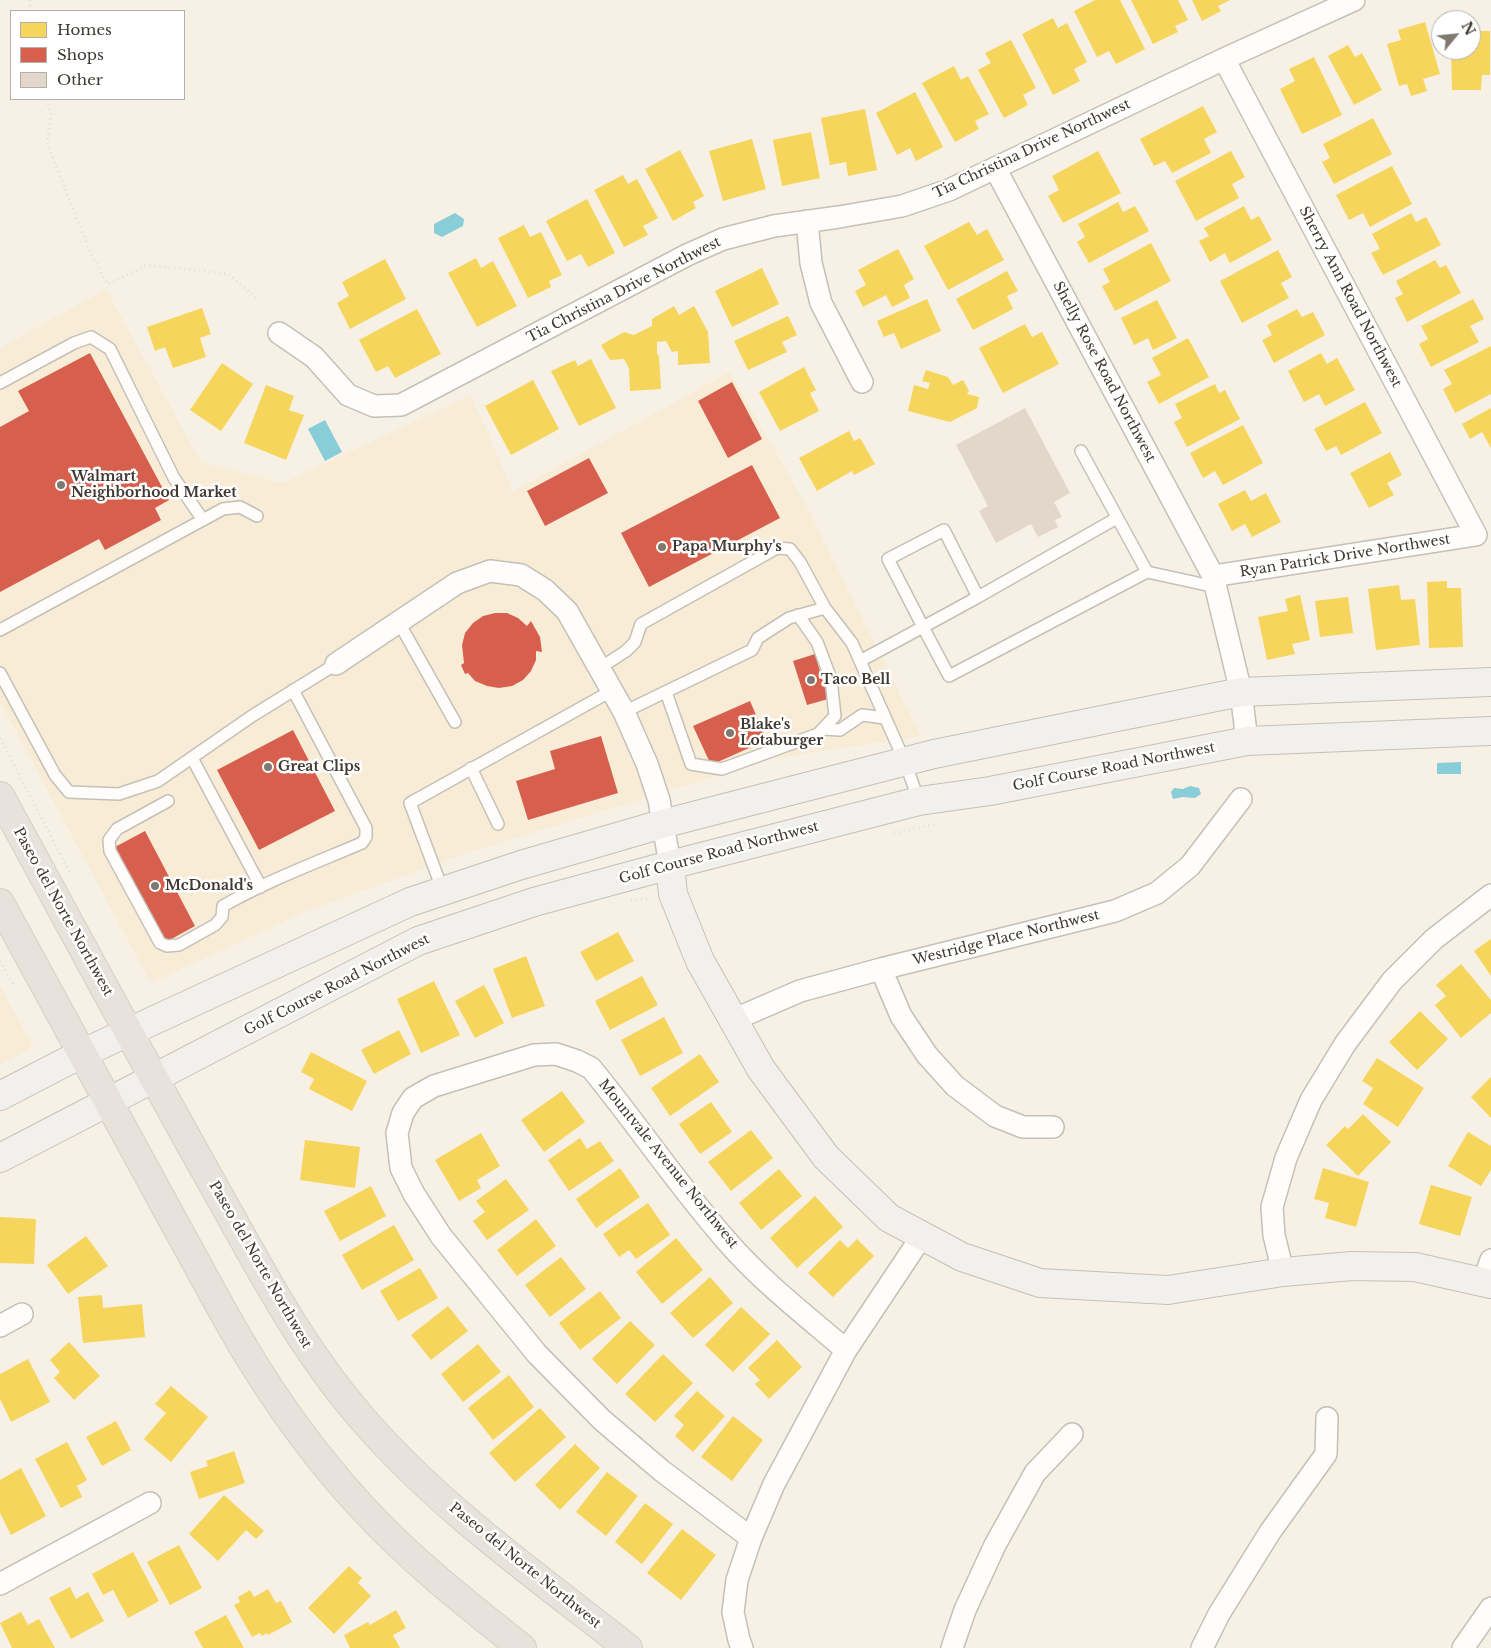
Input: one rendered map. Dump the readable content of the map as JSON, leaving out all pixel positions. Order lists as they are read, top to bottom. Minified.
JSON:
{"streets":{"main road":["Golf Course Road Northwest","Paseo del Norte Northwest"],"street":["Tia Christina Drive Northwest","Sherry Ann Road Northwest","Shelly Rose Road Northwest","Ryan Patrick Drive Northwest","Westridge Place Northwest","Mountvale Avenue Northwest"]},"crossings":[["Tia Christina Drive Northwest","Sherry Ann Road Northwest"],["Tia Christina Drive Northwest","Shelly Rose Road Northwest"],["Sherry Ann Road Northwest","Ryan Patrick Drive Northwest"],["Shelly Rose Road Northwest","Ryan Patrick Drive Northwest"],["Golf Course Road Northwest","Paseo del Norte Northwest"]],"places":["Walmart Neighborhood Market","Papa Murphy's","Taco Bell","Blake's Lotaburger","Great Clips","McDonald's"],"legend":["Homes","Shops","Other"],"north":"top right"}
